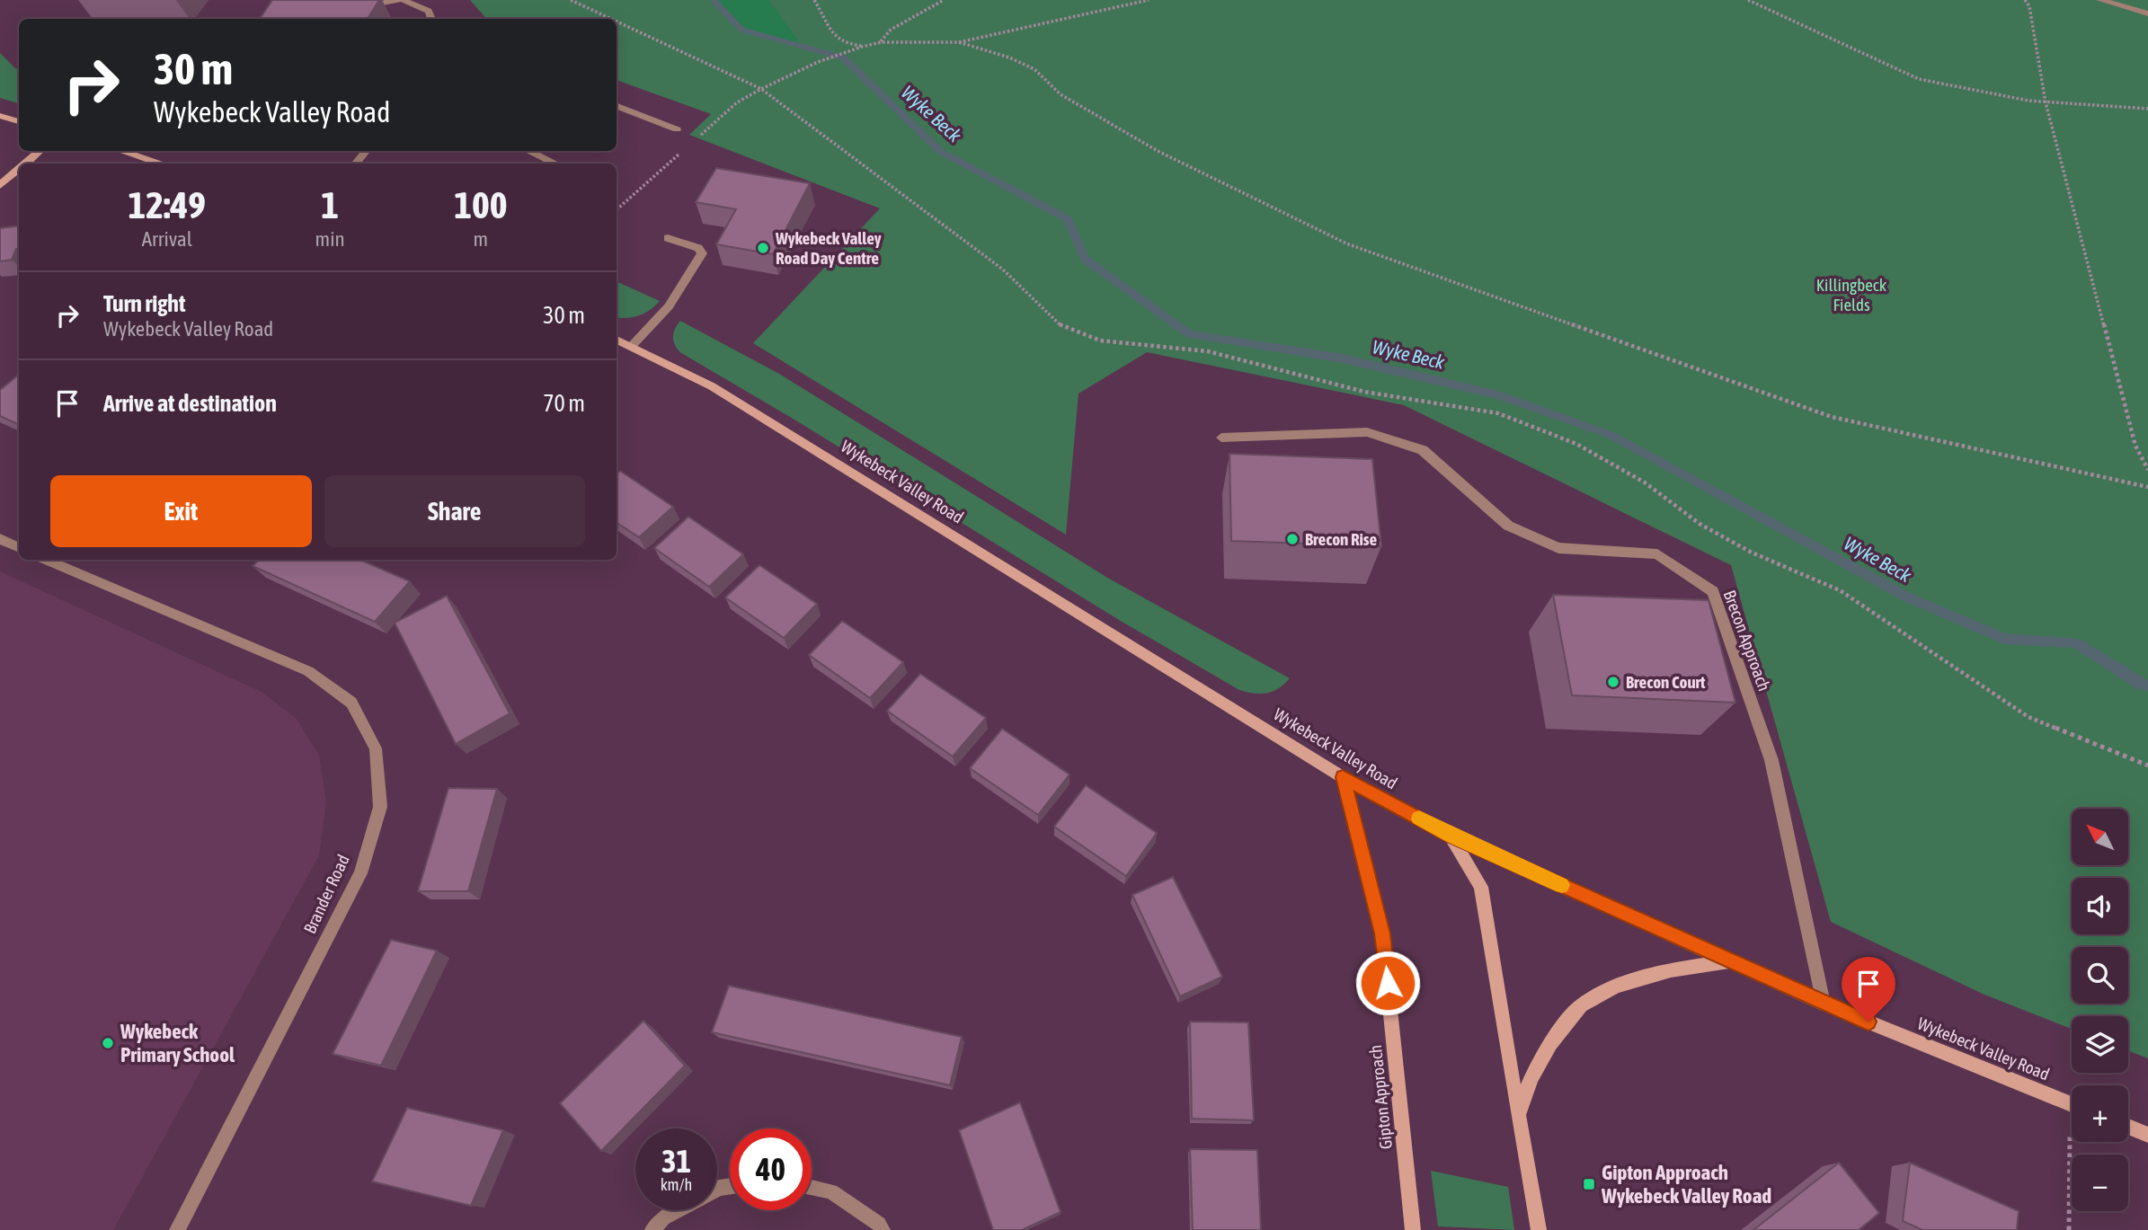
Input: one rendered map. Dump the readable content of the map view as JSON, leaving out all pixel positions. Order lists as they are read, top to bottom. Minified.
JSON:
{"streets":{"street":["Wykebeck Valley Road","Brecon Approach","Brander Road","Gipton Approach"]},"crossings":[["Wykebeck Valley Road","Brecon Approach"],["Wykebeck Valley Road","Gipton Approach"]],"water":["Wyke Beck"],"parks":["Killingbeck Fields"],"places":{"other":["Wykebeck Valley Road Day Centre","Brecon Rise","Brecon Court","Wykebeck Primary School"],"transit":["Gipton Approach Wykebeck Valley Road"]},"north":"top left","page":{"turn":["30 m","Wykebeck Valley Road"],"eta":["12:49","Arrival","1","min","100","m"],"list":[{"name":"Turn right","note":"Wykebeck Valley Road","value":"30 m"},{"name":"Arrive at destination","value":"70 m"}],"buttons":["Exit","Share"],"map_buttons":["+","−"],"speed":"31 km/h","limit":"40"}}
